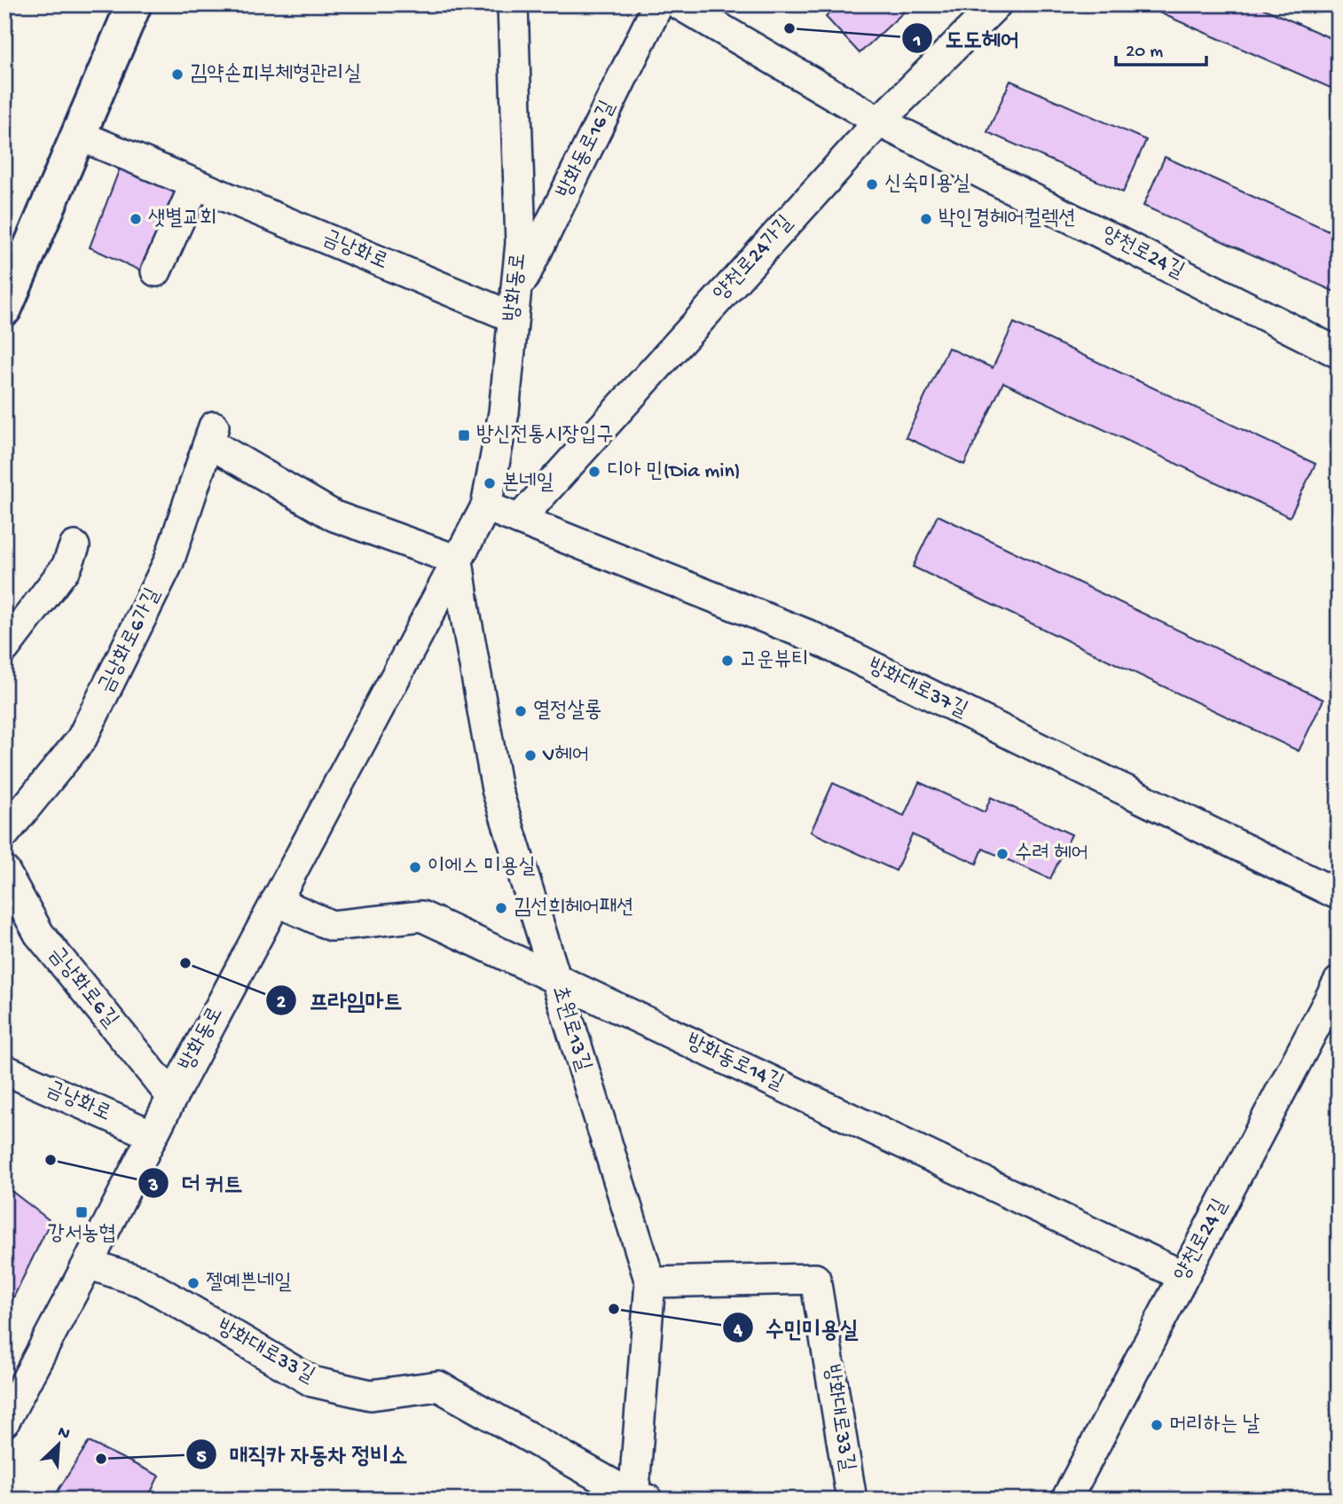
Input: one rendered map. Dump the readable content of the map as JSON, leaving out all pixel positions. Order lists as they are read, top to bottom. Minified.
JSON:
{"streets":{"street":["방화동로16길","금낭화로","양천로24길","양천로24가길","방화동로","금낭화로6가길","방화대로37길","금낭화로6길","초원로13길","방화동로14길","방화대로33길"]},"crossings":[["방화동로16길","금낭화로"],["방화동로16길","방화동로"],["금낭화로","방화동로"],["양천로24길","양천로24가길"],["양천로24길","방화동로14길"],["양천로24가길","방화대로37길"],["방화동로","금낭화로6가길"],["방화동로","방화대로37길"],["방화동로","금낭화로6길"],["방화동로","초원로13길"],["방화동로","방화동로14길"],["방화동로","방화대로33길"],["금낭화로6가길","초원로13길"],["초원로13길","방화동로14길"],["초원로13길","방화대로33길"]],"places":{"other":["도도헤어","김약손피부체형관리실","신숙미용실","샛별교회","박인경헤어컬렉션","디아 민(Dia min)","본네일","고운뷰티","열정살롱","V헤어","수려 헤어","이에스 미용실","김선희헤어패션","프라임마트","더 커트","젤예쁜네일","수민미용실","머리하는 날","매직카 자동차 정비소"],"transit":["방신전통시장입구","강서농협"]},"scale_bar":"20 m","north":"top right"}
